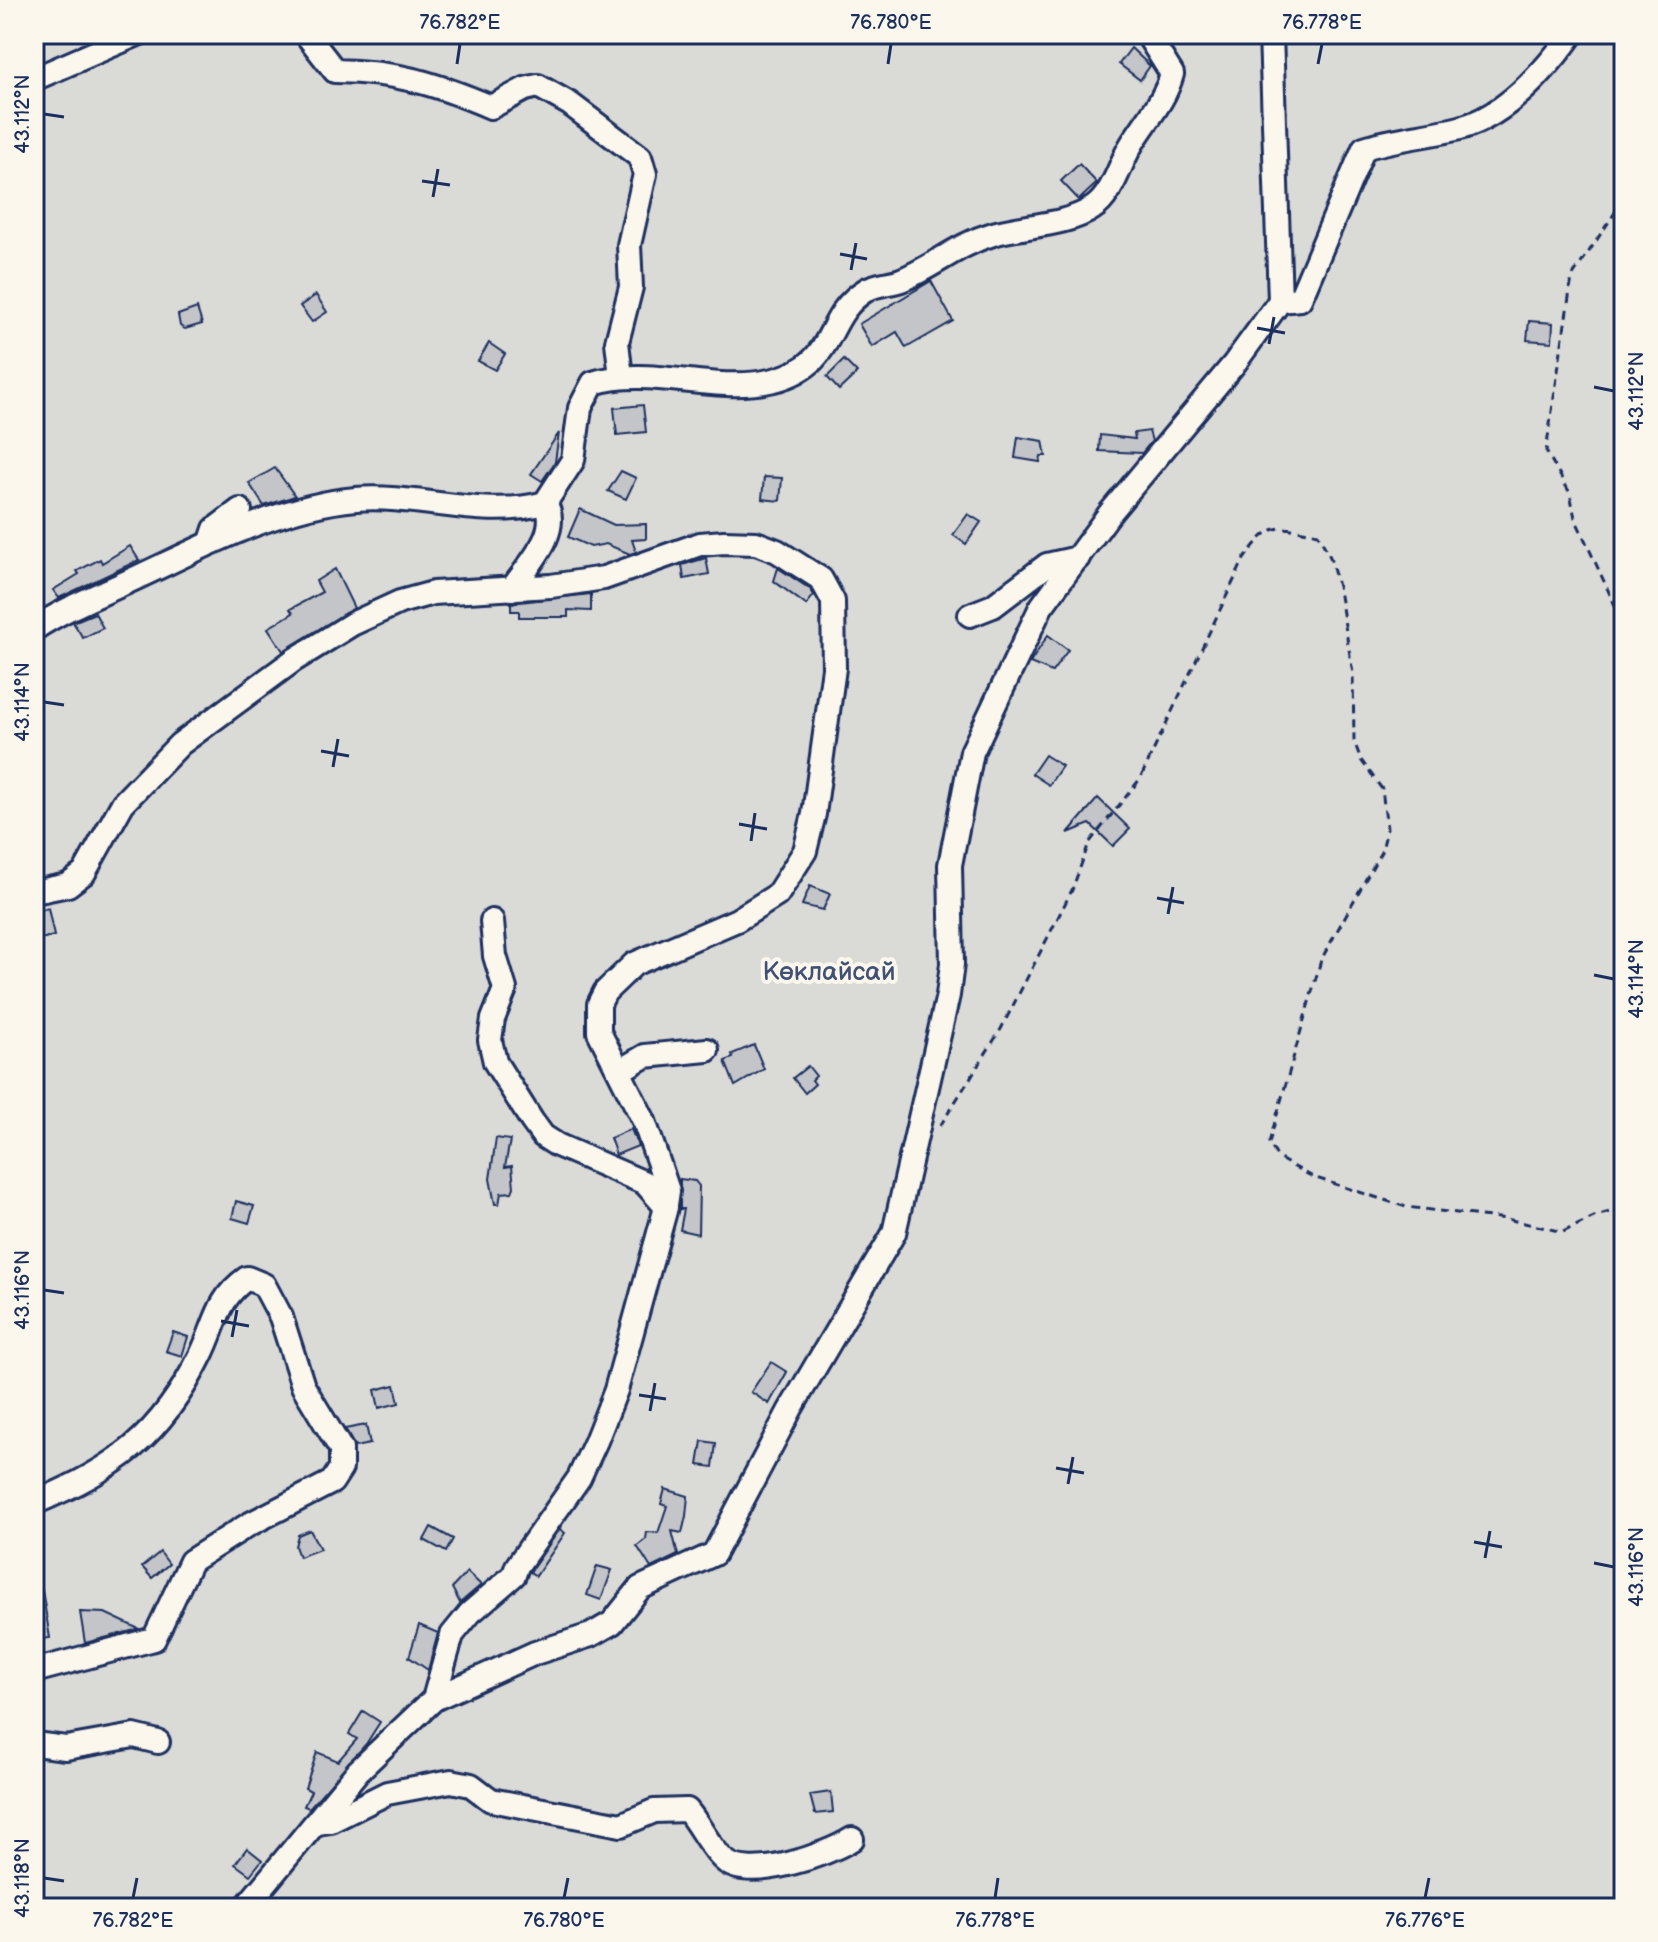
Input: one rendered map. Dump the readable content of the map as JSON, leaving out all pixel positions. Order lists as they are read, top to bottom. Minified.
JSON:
{"parks":["Көклайсай"],"coordinates":["76.782°E","76.780°E","76.778°E","43.112°N","43.114°N","43.116°N","43.118°N","76.776°E"]}
